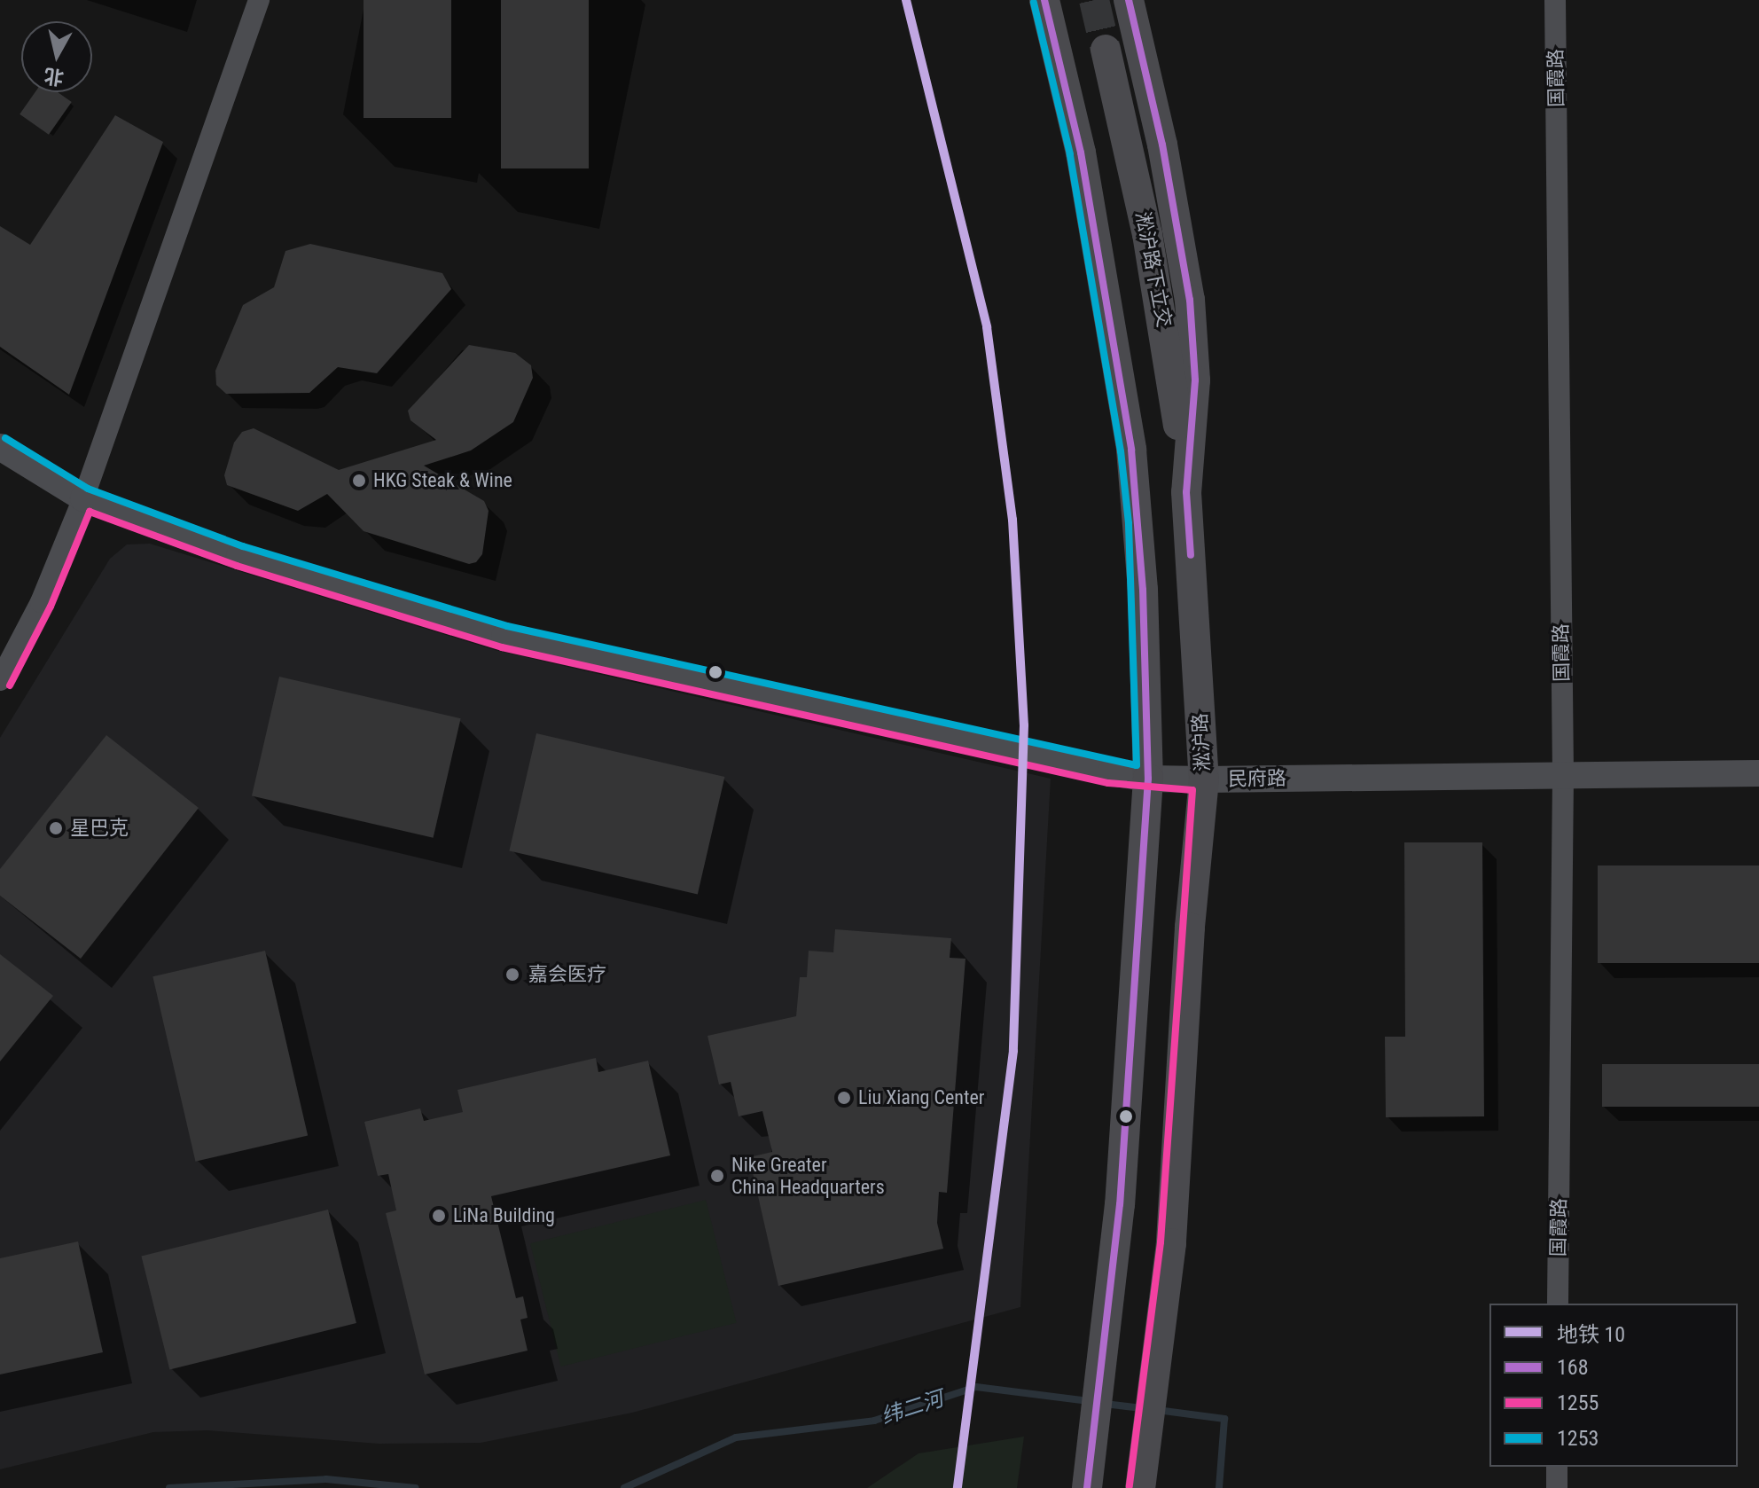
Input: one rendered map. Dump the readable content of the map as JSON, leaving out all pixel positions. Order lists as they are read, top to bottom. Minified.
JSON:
{"streets":{"main road":["淞沪路下立交","淞沪路"],"street":["国霞路","民府路"]},"crossings":[["国霞路","民府路"],["淞沪路下立交","淞沪路"],["淞沪路","民府路"]],"water":["纬二河"],"places":["HKG Steak & Wine","星巴克","嘉会医疗","Liu Xiang Center","Nike Greater China Headquarters","LiNa Building"],"lines":["metro line 10","transit line 168","transit line 1253","transit line 1255"],"legend":["地铁 10","168","1255","1253"],"north":"bottom"}
